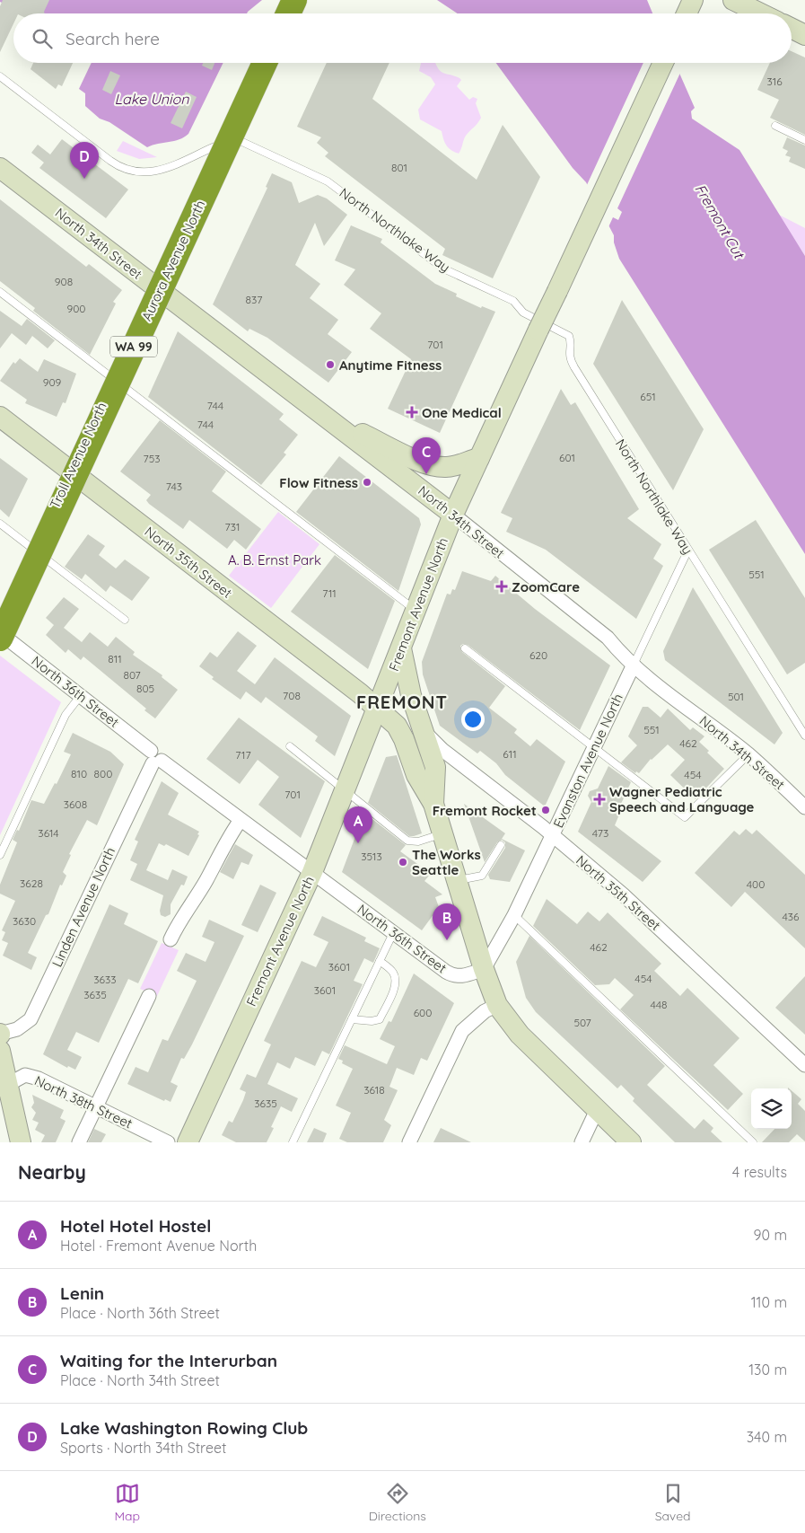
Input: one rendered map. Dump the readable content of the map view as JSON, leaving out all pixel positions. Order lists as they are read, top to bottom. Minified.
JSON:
{"streets":{"highway":["Aurora Avenue North","WA 99"],"main road":["North 34th Street","North 35th Street","Fremont Avenue North"],"street":["Troll Avenue North","North 36th Street","Evanston Avenue North","Linden Avenue North","North 38th Street"],"lane":["North Northlake Way"]},"crossings":[["North Northlake Way","Evanston Avenue North"],["North 34th Street","Troll Avenue North"],["North 34th Street","Fremont Avenue North"],["North 34th Street","Evanston Avenue North"],["Troll Avenue North","North 35th Street"],["North 35th Street","Fremont Avenue North"],["North 35th Street","Evanston Avenue North"],["Fremont Avenue North","North 36th Street"],["North 36th Street","Evanston Avenue North"],["North 36th Street","Linden Avenue North"]],"districts":["FREMONT"],"water":["Lake Union","Fremont Cut"],"parks":["A. B. Ernst Park"],"places":{"other":["Anytime Fitness","Flow Fitness","Fremont Rocket","The Works Seattle"],"health":["One Medical","ZoomCare","Wagner Pediatric Speech and Language"]},"house_numbers":["316","801","908","837","900","701","909","651","744","744","601","753","743","731","551","711","620","811","807","805","708","501","551","462","611","717","810","800","454","701","3608","3614","473","3513","3628","400","436","3630","462","3601","454","3633","3601","3635","448","600","507","3618","3635"],"page":{"search":"Search here","pins":["D","C","A","B"],"heading":["Nearby","4 results"],"list":[{"mark":"A","name":"Hotel Hotel Hostel","note":"Hotel · Fremont Avenue North","value":"90 m"},{"mark":"B","name":"Lenin","note":"Place · North 36th Street","value":"110 m"},{"mark":"C","name":"Waiting for the Interurban","note":"Place · North 34th Street","value":"130 m"},{"mark":"D","name":"Lake Washington Rowing Club","note":"Sports · North 34th Street","value":"340 m"}],"nav":["Map","Directions","Saved"]}}
